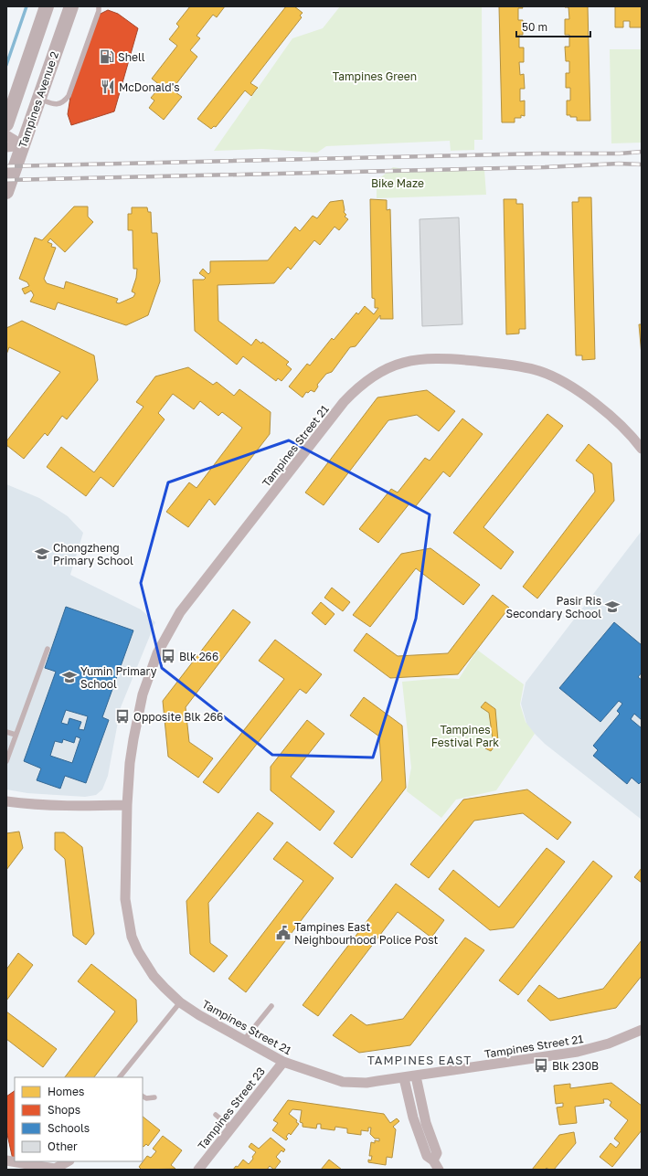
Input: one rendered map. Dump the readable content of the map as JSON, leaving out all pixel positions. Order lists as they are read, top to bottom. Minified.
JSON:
{"streets":{"main road":["Tampines Avenue 2"],"street":["Tampines Street 21","Tampines Street 23"]},"crossings":[["Tampines Street 21","Tampines Street 23"]],"districts":["TAMPINES EAST"],"parks":["Tampines Green","Bike Maze","Tampines Festival Park"],"places":{"fuel station":["Shell"],"restaurant":["McDonald's"],"school or university":["Chongzheng Primary School","Pasir Ris Secondary School","Yumin Primary School"],"bus stop":["Blk 266","Opposite Blk 266","Blk 230B"],"public building":["Tampines East Neighbourhood Police Post"]},"legend":["Homes","Shops","Schools","Other"],"scale_bar":"50 m"}
